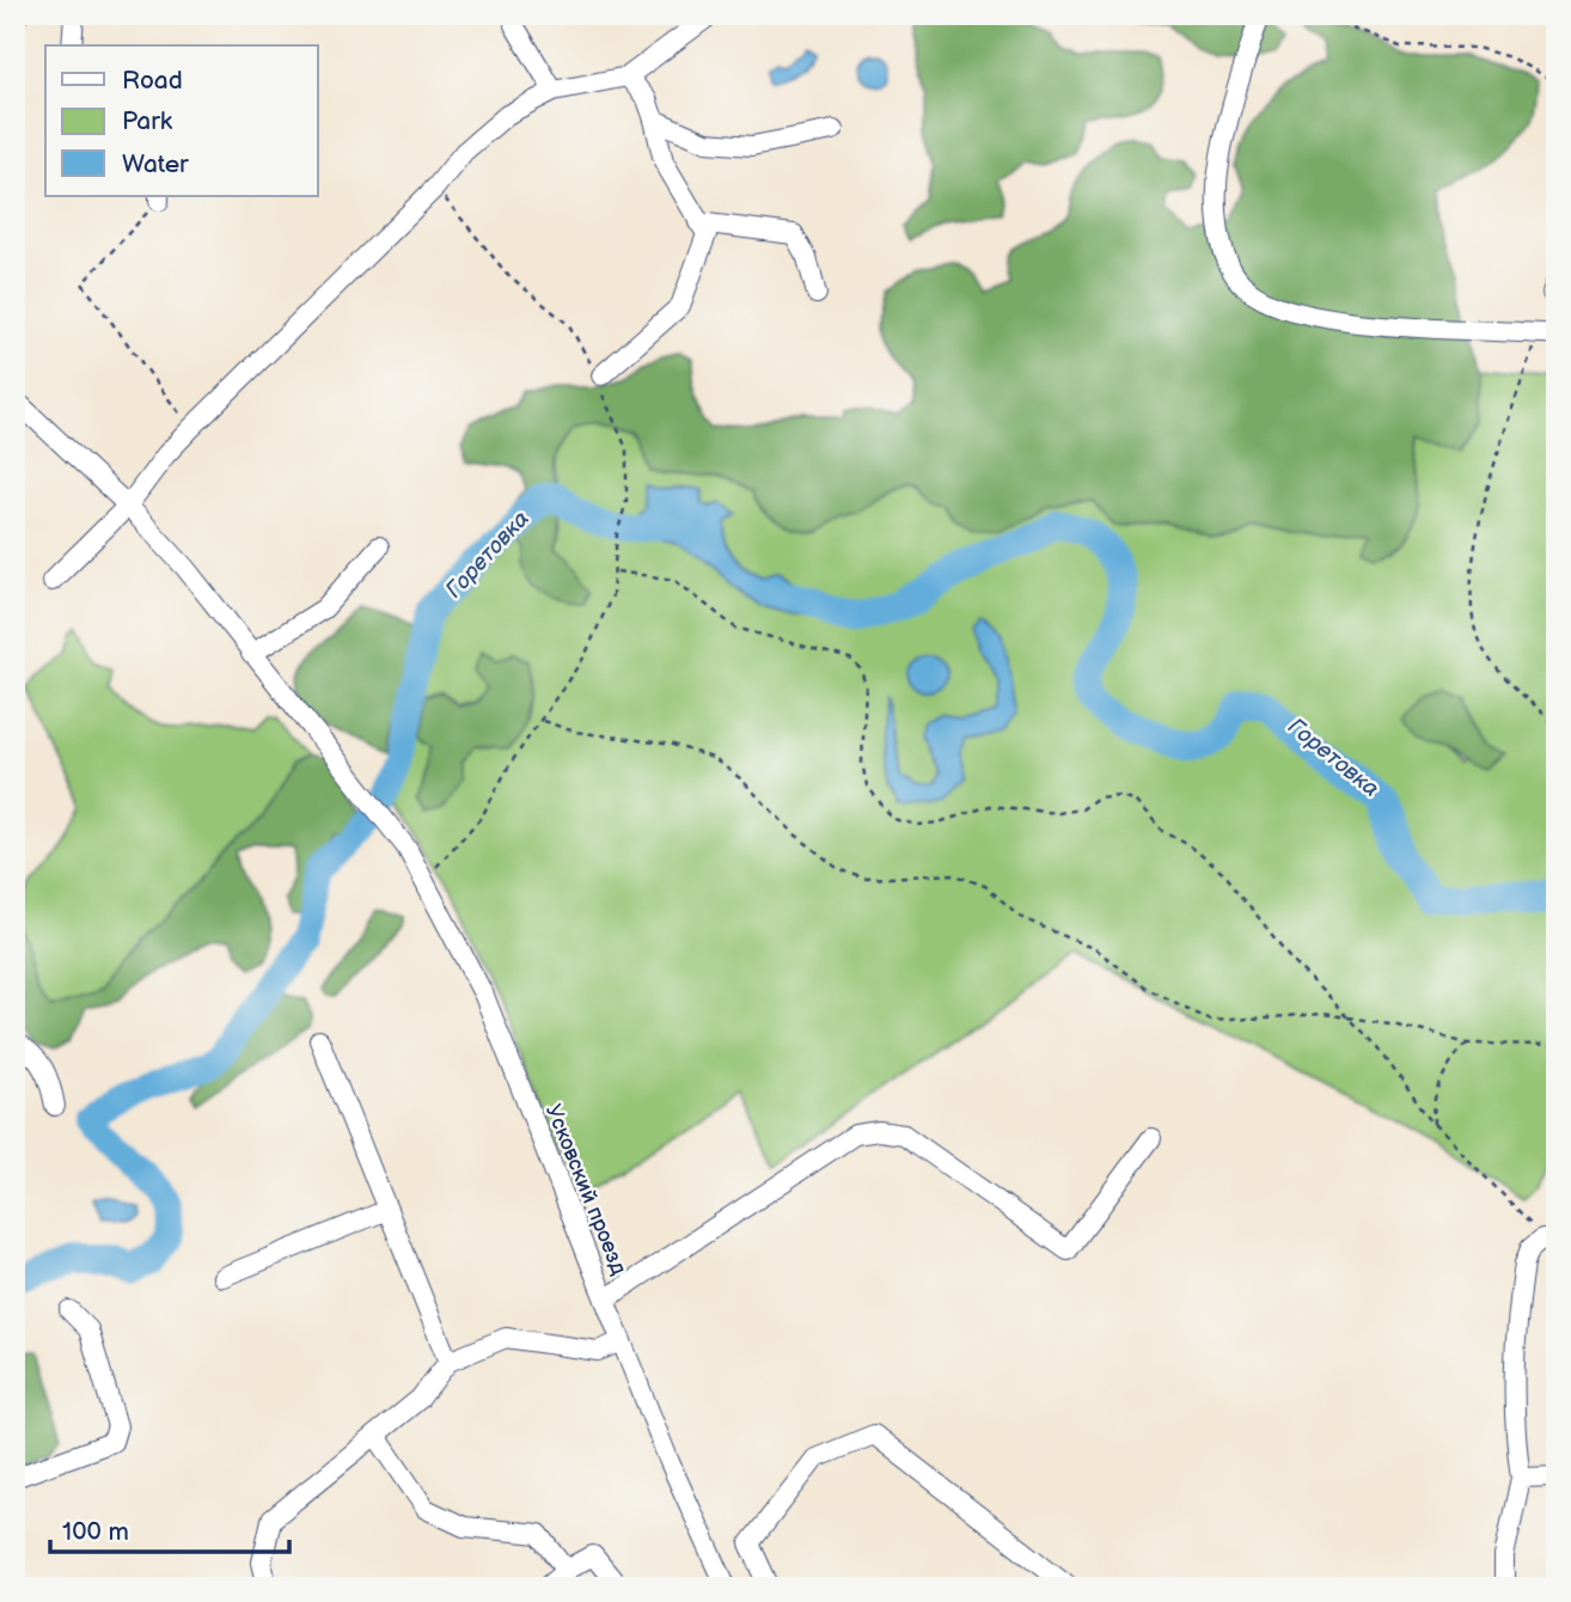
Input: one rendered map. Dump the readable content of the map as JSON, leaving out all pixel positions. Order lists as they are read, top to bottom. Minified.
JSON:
{"streets":{"street":["Усковский проезд"]},"water":["Горетовка"],"legend":["Road","Park","Water"],"scale_bar":"100 m"}
